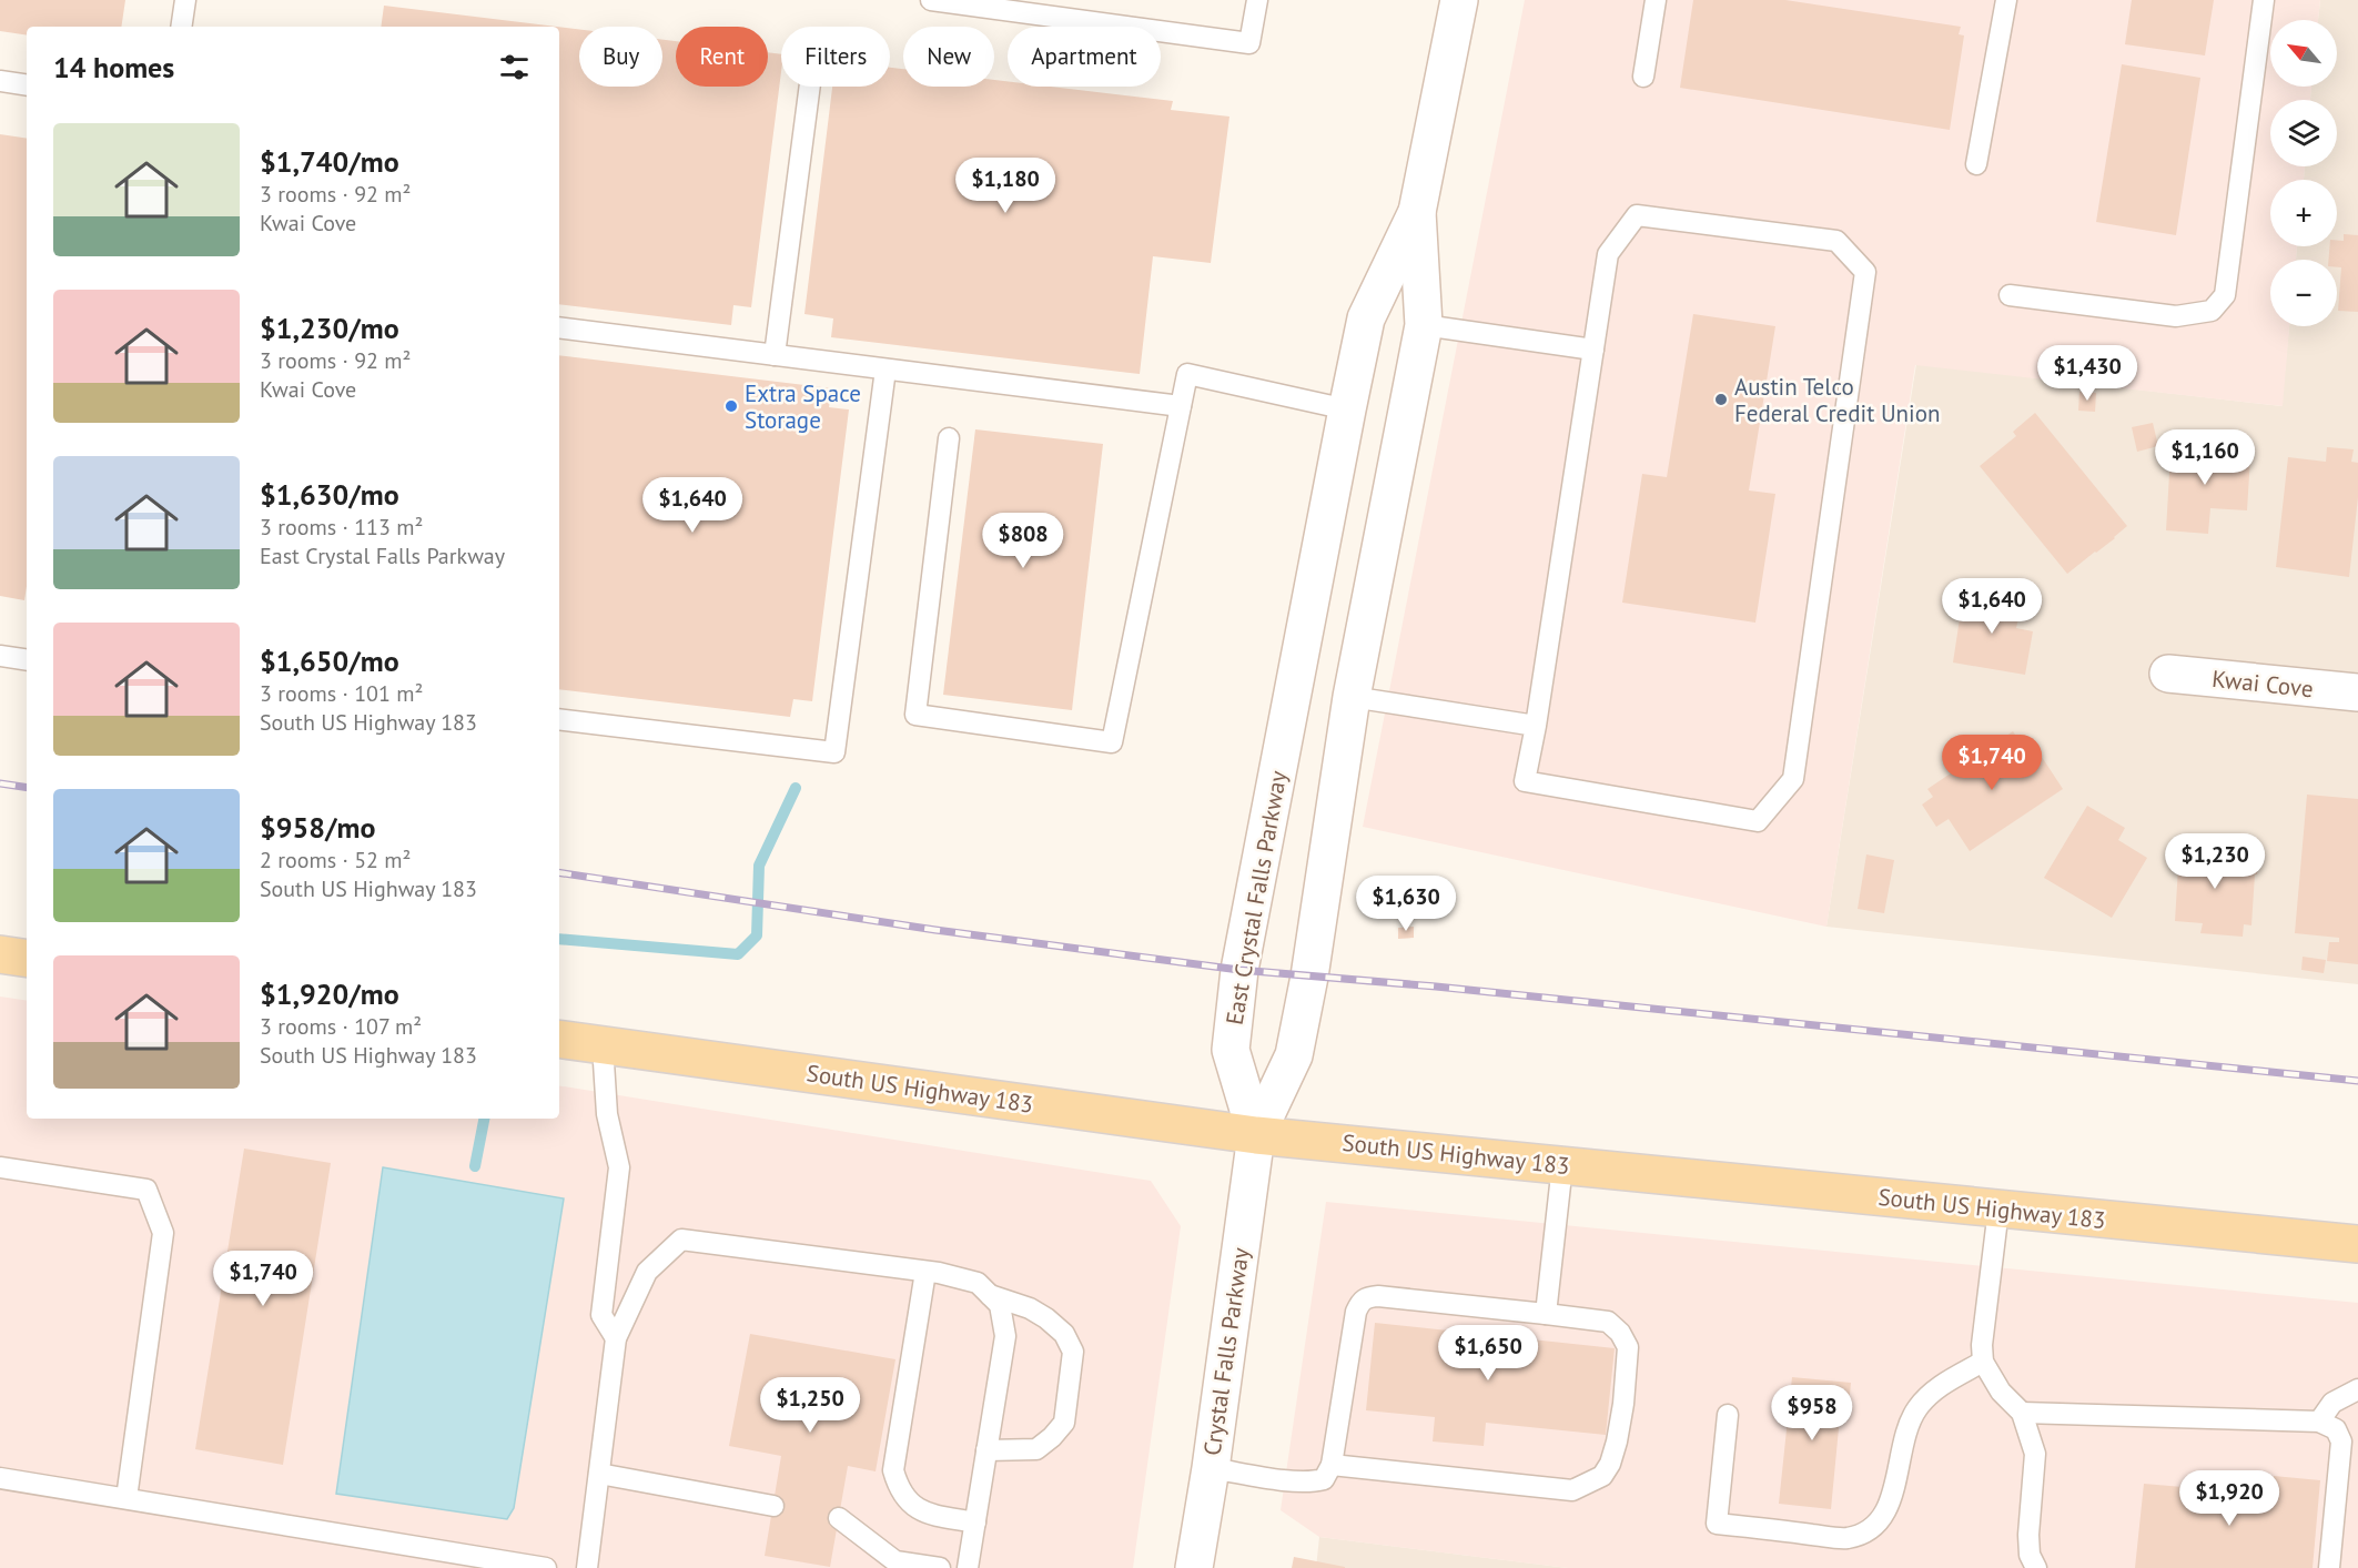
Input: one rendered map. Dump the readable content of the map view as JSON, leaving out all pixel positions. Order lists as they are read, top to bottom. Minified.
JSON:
{"streets":{"main road":["Kwai Cove","East Crystal Falls Parkway","South US Highway 183","Crystal Falls Parkway"]},"crossings":[["East Crystal Falls Parkway","South US Highway 183"],["East Crystal Falls Parkway","Crystal Falls Parkway"],["South US Highway 183","Crystal Falls Parkway"]],"places":["Austin Telco Federal Credit Union","Extra Space Storage"],"north":"top left","page":{"map_buttons":["+","−"],"chip":["Buy","Rent","Filters","New","Apartment"],"heading":"14 homes","list":[{"name":"$1,740/mo","note":"3 rooms · 92 m² · Kwai Cove"},{"name":"$1,230/mo","note":"3 rooms · 92 m² · Kwai Cove"},{"name":"$1,630/mo","note":"3 rooms · 113 m² · East Crystal Falls Parkway"},{"name":"$1,650/mo","note":"3 rooms · 101 m² · South US Highway 183"},{"name":"$958/mo","note":"2 rooms · 52 m² · South US Highway 183"},{"name":"$1,920/mo","note":"3 rooms · 107 m² · South US Highway 183"}],"price":["$1,180","$1,430","$1,160","$1,640","$808","$1,640","$1,740","$1,230","$1,630","$1,740","$1,650","$1,250","$958","$1,920"]}}
